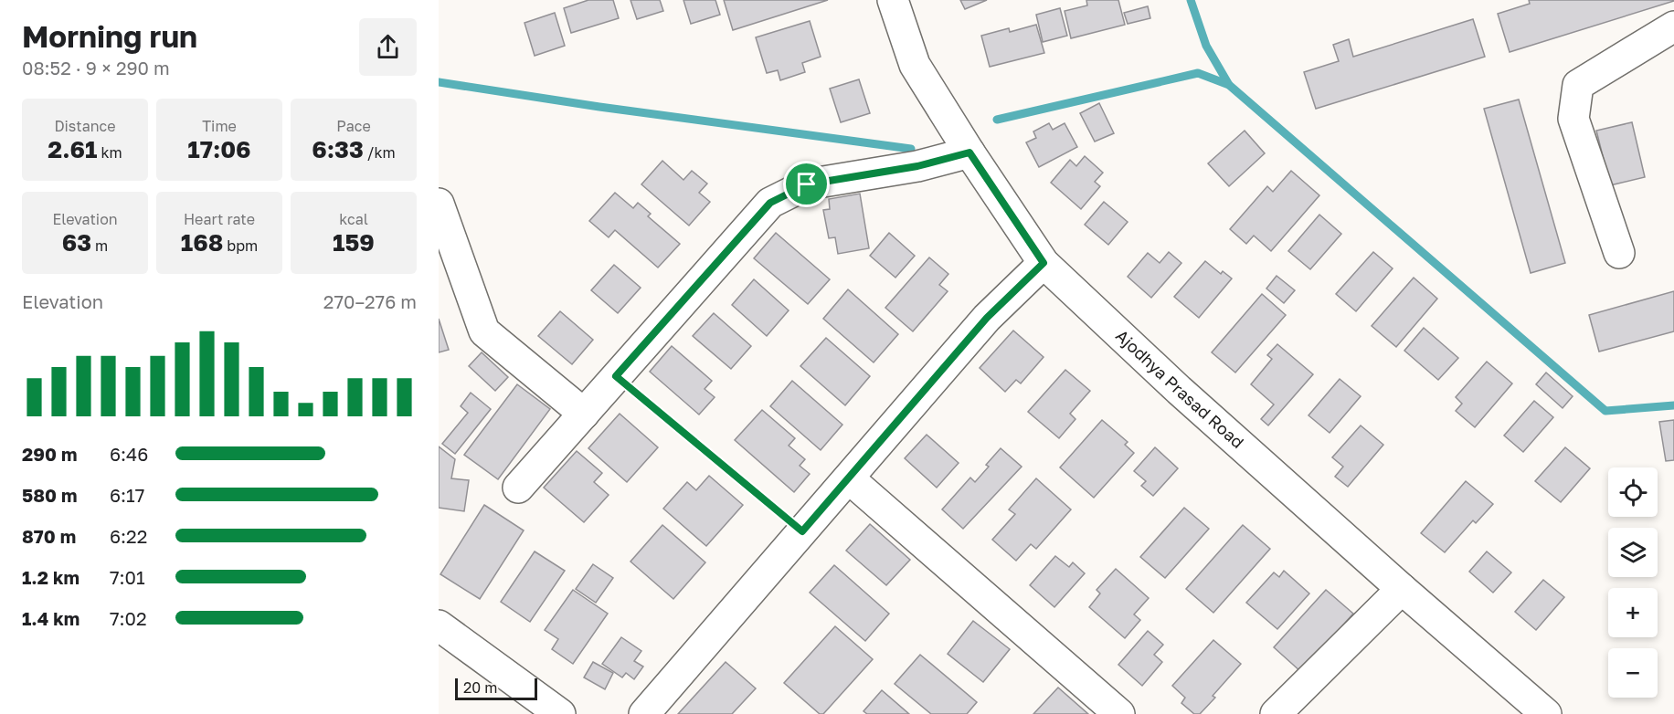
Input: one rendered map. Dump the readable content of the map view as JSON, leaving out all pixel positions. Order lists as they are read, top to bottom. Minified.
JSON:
{"streets":{"street":["Ajodhya Prasad Road"]},"scale_bar":"20 m","page":{"heading":["Morning run","08:52 · 9 × 290 m"],"stats":[["Distance","2.61 km"],["Time","17:06"],["Pace","6:33 /km"],["Elevation","63 m"],["Heart rate","168 bpm"],["kcal","159"]],"chart":["Elevation","270–276 m"],"list":[{"name":"290 m","note":"6:46"},{"name":"580 m","note":"6:17"},{"name":"870 m","note":"6:22"},{"name":"1.2 km","note":"7:01"},{"name":"1.4 km","note":"7:02"}],"map_buttons":["+","−"],"scale":"20 m"}}
